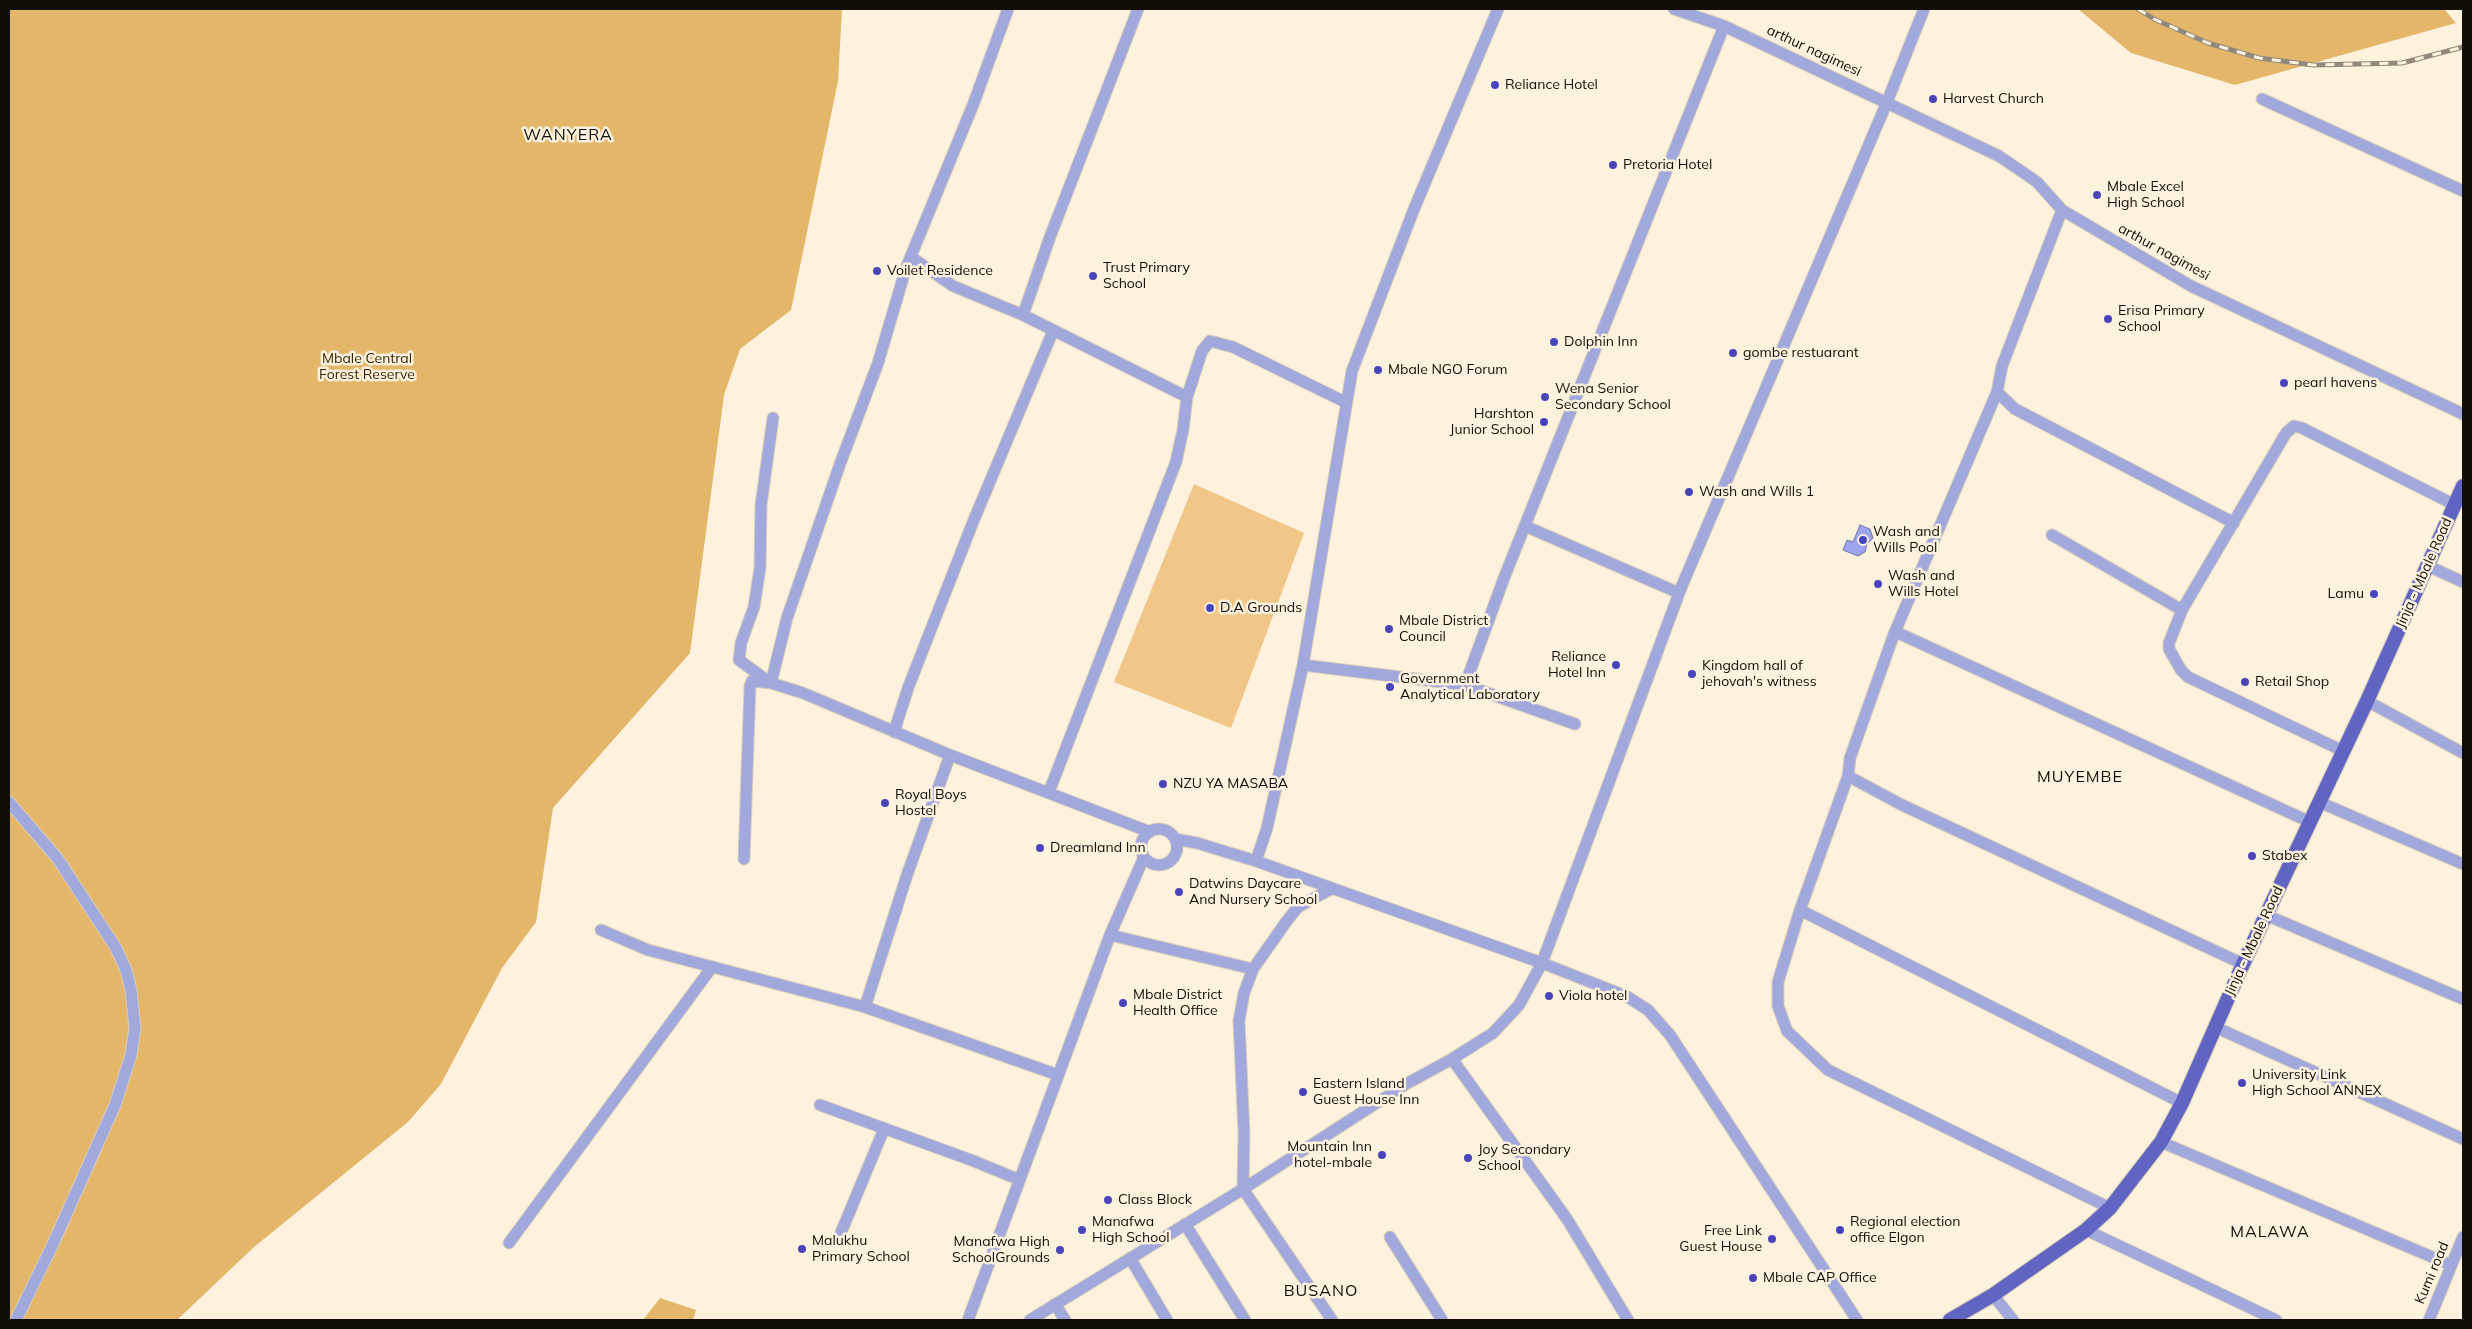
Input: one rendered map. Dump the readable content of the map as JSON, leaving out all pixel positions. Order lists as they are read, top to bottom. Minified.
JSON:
{"streets":{"main road":["Jinja - Mbale Road"],"street":["arthur nagimesi","Kumi road"]},"districts":["WANYERA","MUYEMBE","MALAWA","BUSANO"],"parks":["Mbale Central Forest Reserve"],"places":["Reliance Hotel","Harvest Church","Pretoria Hotel","Mbale Excel High School","Voilet Residence","Trust Primary School","Erisa Primary School","Dolphin Inn","gombe restuarant","Mbale NGO Forum","pearl havens","Wena Senior Secondary School","Harshton Junior School","Wash and Wills 1","Wash and Wills Pool","Wash and Wills Hotel","Lamu","D.A Grounds","Mbale District Council","Reliance Hotel Inn","Kingdom hall of jehovah's witness","Retail Shop","Government Analytical Laboratory","NZU YA MASABA","Royal Boys Hostel","Dreamland Inn","Stabex","Datwins Daycare And Nursery School","Viola hotel","Mbale District Health Office","University Link High School ANNEX","Eastern Island Guest House Inn","Mountain Inn hotel-mbale","Joy Secondary School","Class Block","Manafwa High School","Regional election office Elgon","Free Link Guest House","Malukhu Primary School","Manafwa High SchoolGrounds","Mbale CAP Office"]}
